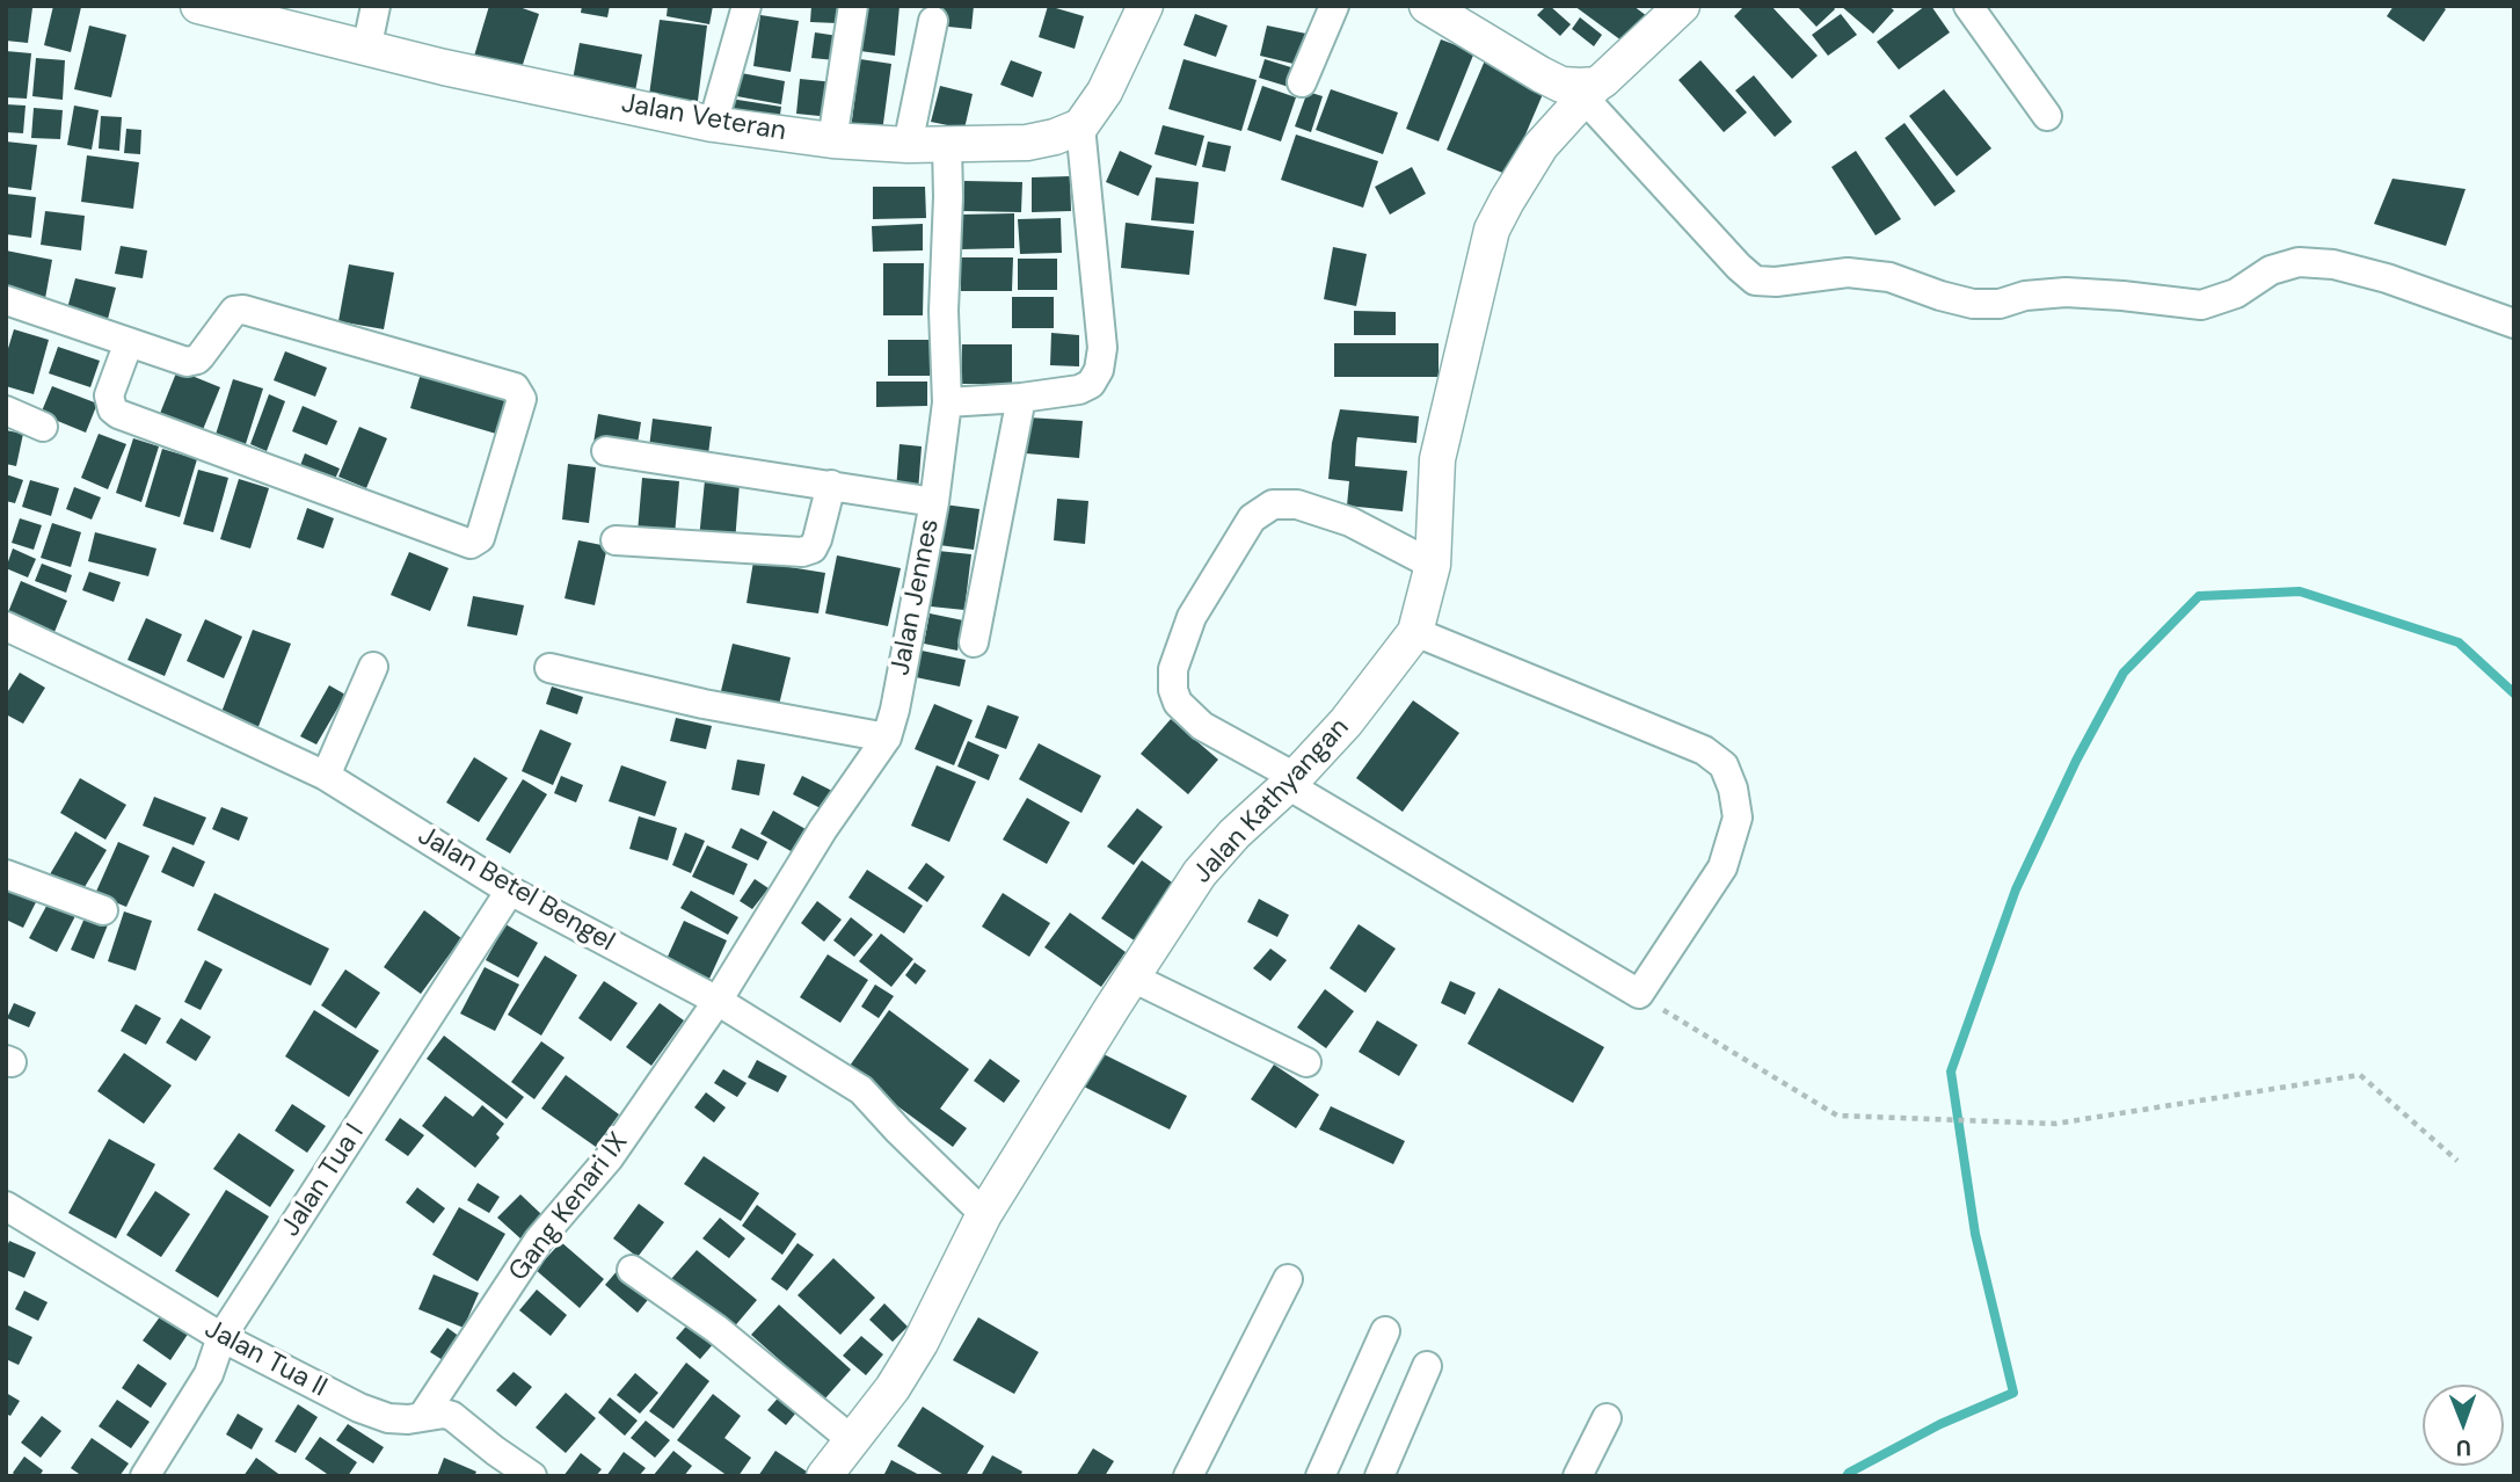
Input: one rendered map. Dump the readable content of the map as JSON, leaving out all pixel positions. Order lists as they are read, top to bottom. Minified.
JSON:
{"streets":{"street":["Jalan Veteran","Jalan Jennes","Jalan Kathyangan","Jalan Betel Bengel","Jalan Tua I","Gang Kenari IX","Jalan Tua II"]},"crossings":[["Jalan Veteran","Jalan Jennes"],["Jalan Jennes","Jalan Betel Bengel"],["Jalan Jennes","Gang Kenari IX"],["Jalan Kathyangan","Jalan Betel Bengel"],["Jalan Betel Bengel","Jalan Tua I"],["Jalan Betel Bengel","Gang Kenari IX"],["Jalan Tua I","Jalan Tua II"],["Gang Kenari IX","Jalan Tua II"]],"north":"bottom"}
